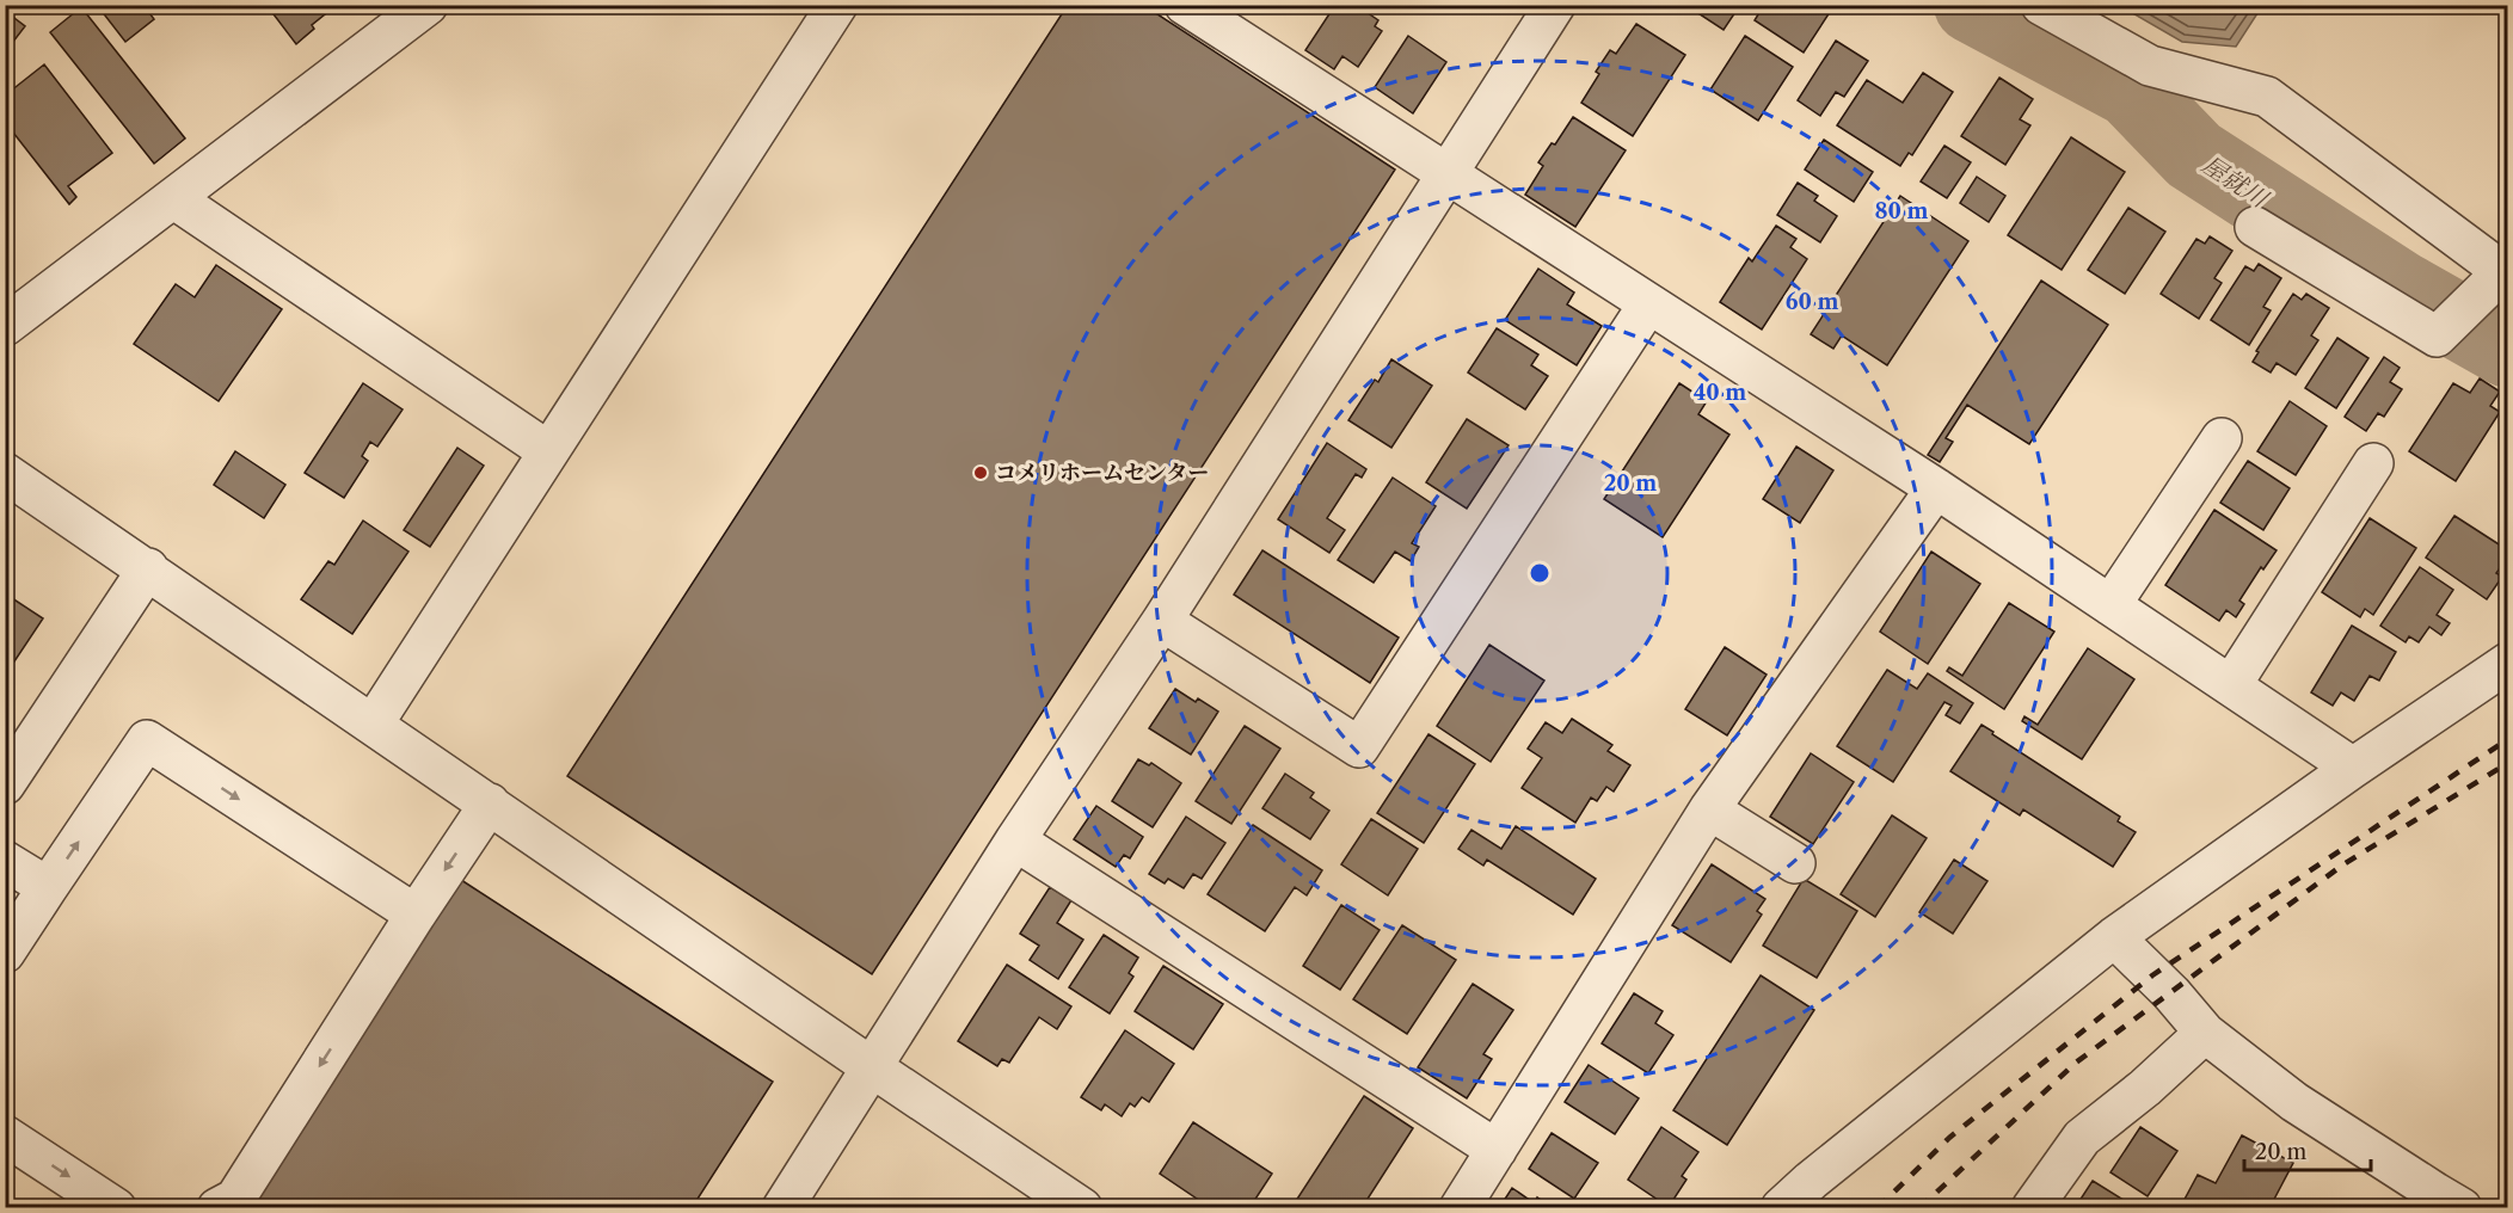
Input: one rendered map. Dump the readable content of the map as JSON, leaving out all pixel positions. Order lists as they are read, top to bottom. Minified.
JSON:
{"water":["屋就川"],"places":["コメリホームセンター"],"scale_bar":"20 m","rings":["80 m","60 m","40 m","20 m"]}
